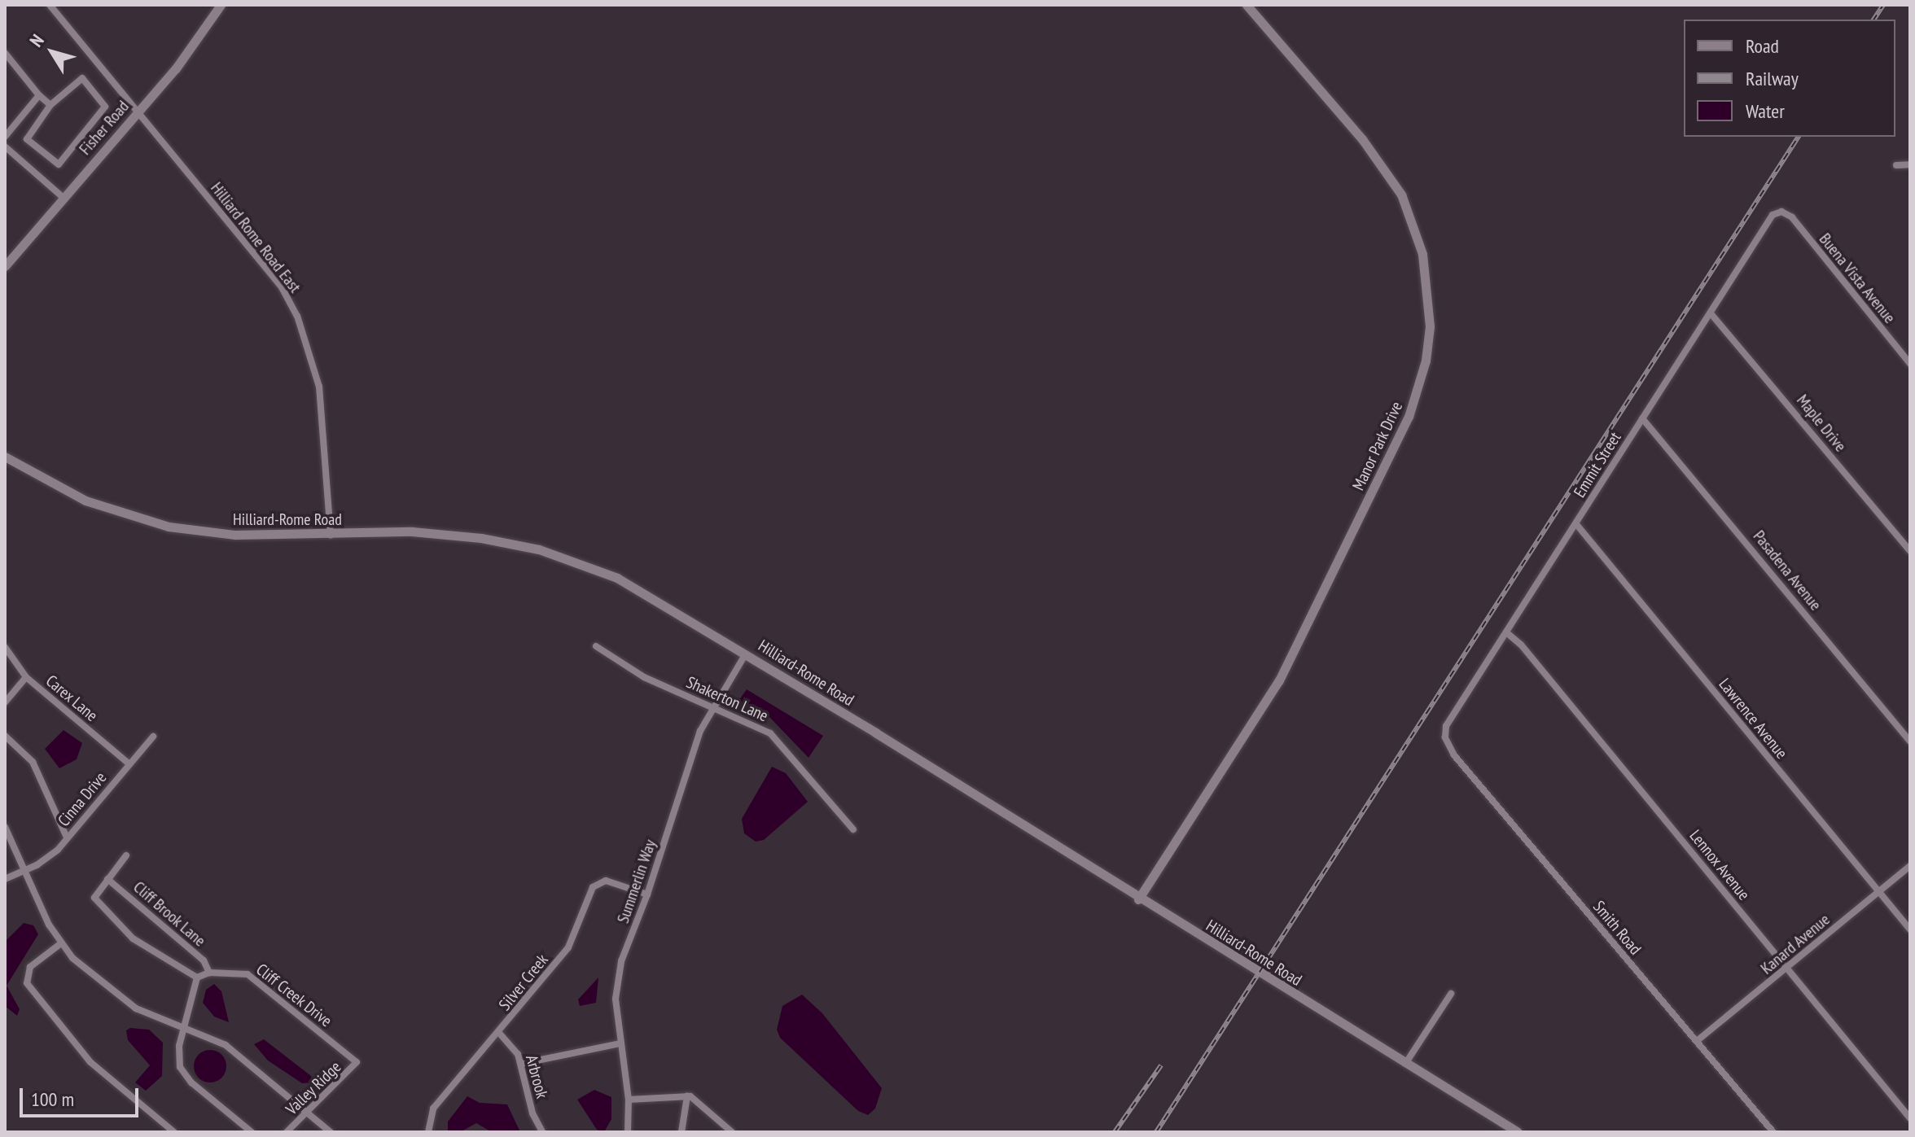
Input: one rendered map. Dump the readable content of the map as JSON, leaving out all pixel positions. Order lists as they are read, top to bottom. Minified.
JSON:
{"streets":{"main road":["Fisher Road","Manor Park Drive","Hilliard-Rome Road"],"street":["Hilliard Rome Road East","Buena Vista Avenue","Maple Drive","Emmit Street","Pasadena Avenue","Carex Lane","Shakerton Lane","Lawrence Avenue","Cinna Drive","Lennox Avenue","Summerlin Way","Cliff Brook Lane","Smith Road","Kanard Avenue","Silver Creek","Cliff Creek Drive","Arbrook","Valley Ridge"]},"crossings":[["Fisher Road","Hilliard Rome Road East"],["Hilliard Rome Road East","Hilliard-Rome Road"],["Buena Vista Avenue","Emmit Street"],["Maple Drive","Emmit Street"],["Manor Park Drive","Hilliard-Rome Road"],["Emmit Street","Pasadena Avenue"],["Emmit Street","Lawrence Avenue"],["Emmit Street","Lennox Avenue"],["Emmit Street","Smith Road"],["Hilliard-Rome Road","Summerlin Way"],["Carex Lane","Cinna Drive"],["Shakerton Lane","Summerlin Way"],["Lawrence Avenue","Kanard Avenue"],["Lennox Avenue","Kanard Avenue"],["Summerlin Way","Silver Creek"],["Cliff Brook Lane","Cliff Creek Drive"],["Smith Road","Kanard Avenue"],["Silver Creek","Arbrook"],["Cliff Creek Drive","Valley Ridge"]],"legend":["Road","Railway","Water"],"scale_bar":"100 m","north":"top left"}
